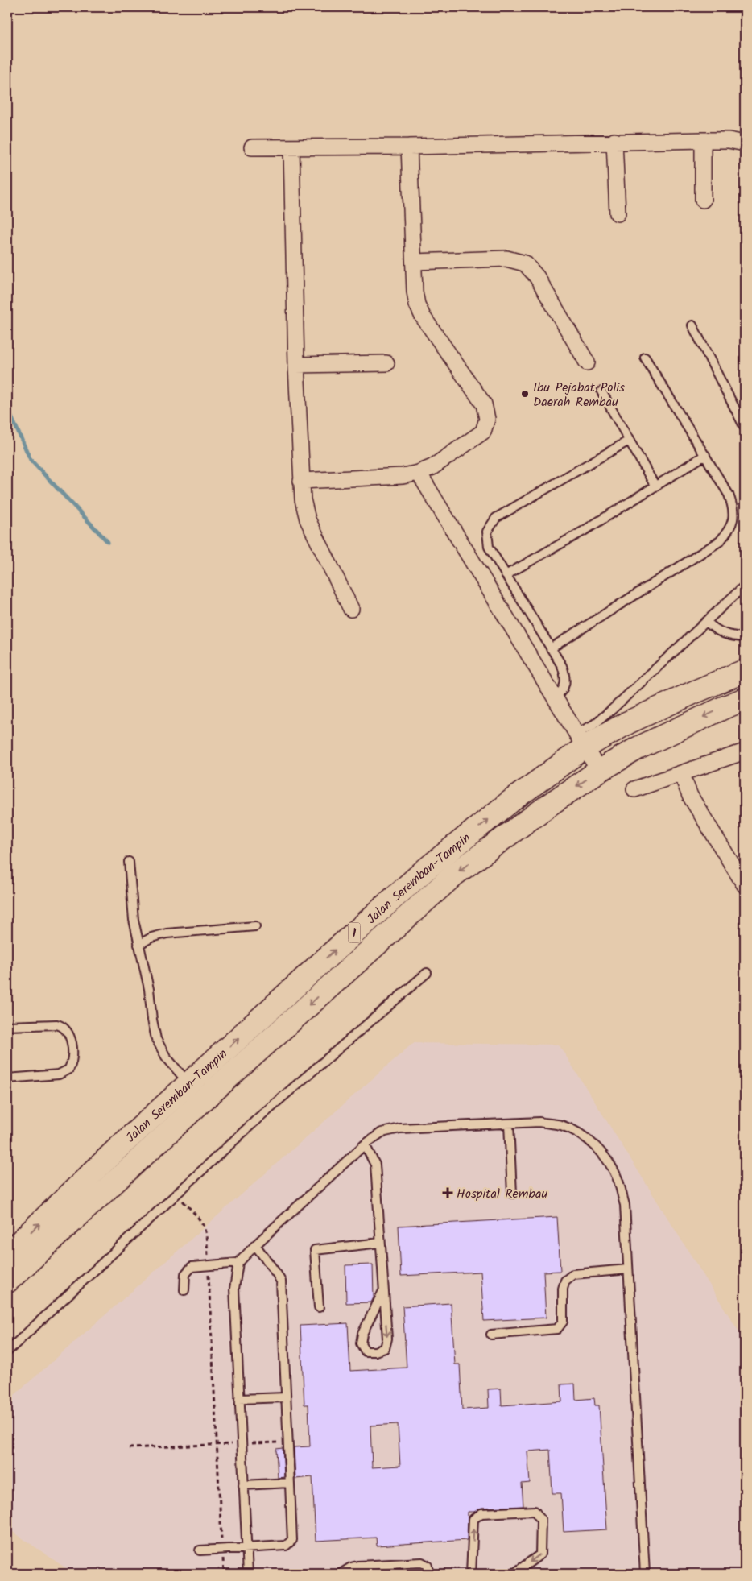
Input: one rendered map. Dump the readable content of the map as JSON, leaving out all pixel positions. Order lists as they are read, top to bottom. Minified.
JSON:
{"streets":{"highway":["Jalan Seremban-Tampin","1"]},"places":{"other":["Ibu Pejabat Polis Daerah Rembau"],"health":["Hospital Rembau"]}}
